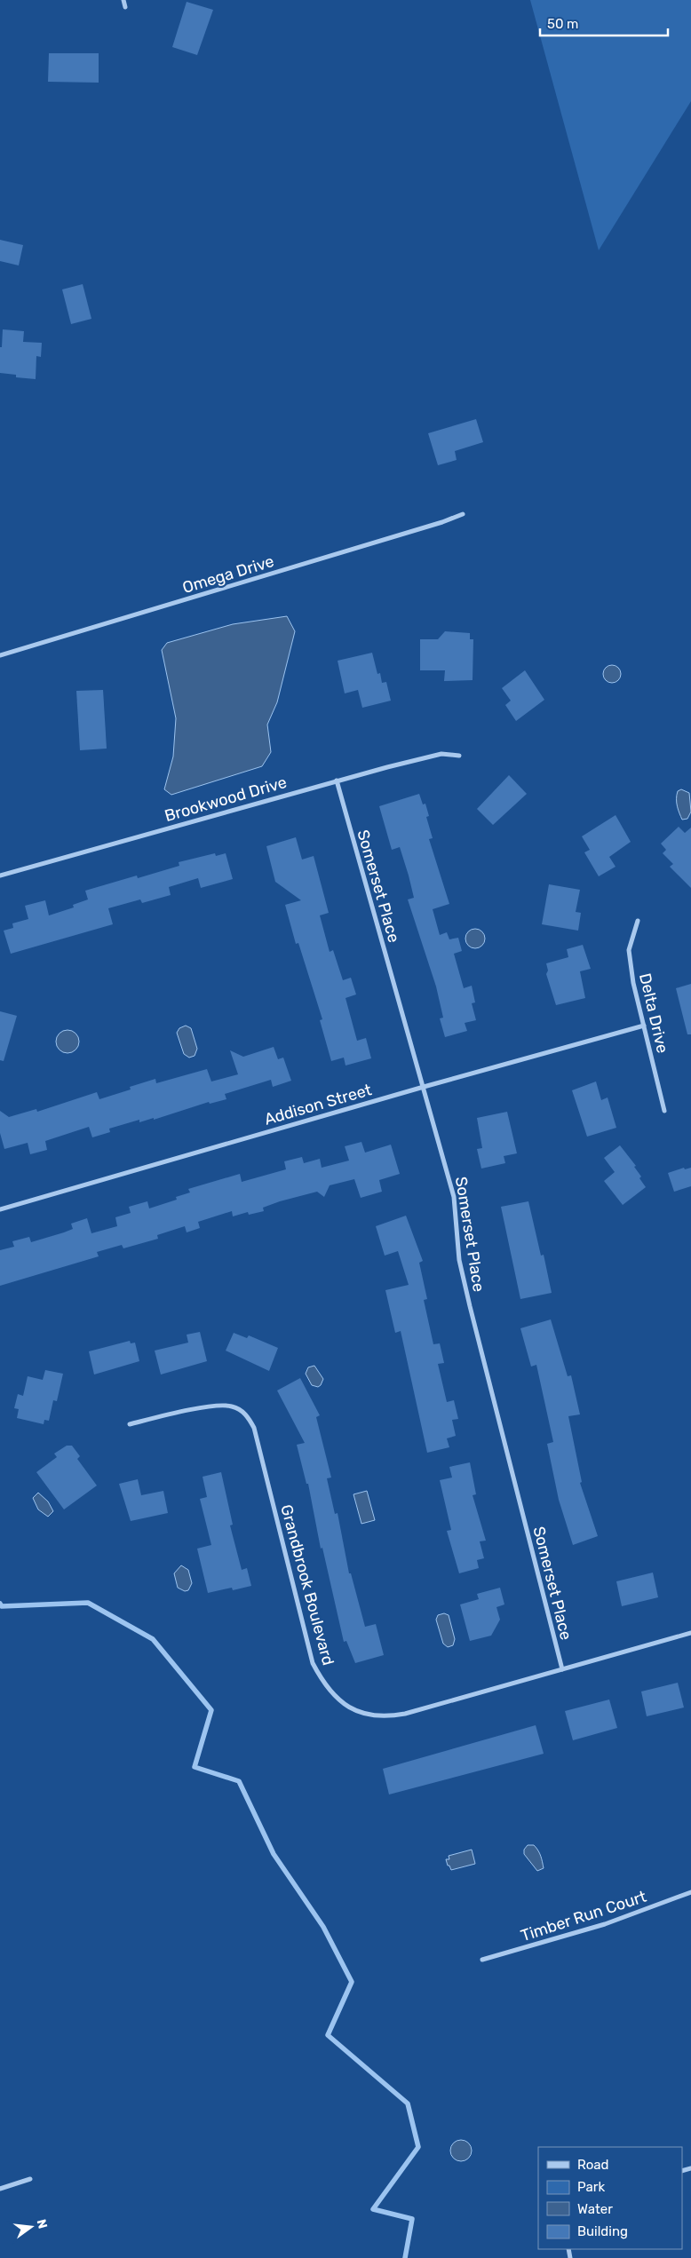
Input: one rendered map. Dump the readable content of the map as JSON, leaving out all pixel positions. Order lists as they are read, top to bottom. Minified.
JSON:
{"streets":{"street":["Omega Drive","Brookwood Drive","Somerset Place","Delta Drive","Addison Street","Grandbrook Boulevard","Timber Run Court"]},"crossings":[["Brookwood Drive","Somerset Place"],["Somerset Place","Addison Street"],["Somerset Place","Grandbrook Boulevard"],["Delta Drive","Addison Street"]],"legend":["Road","Park","Water","Building"],"scale_bar":"50 m","north":"right"}
